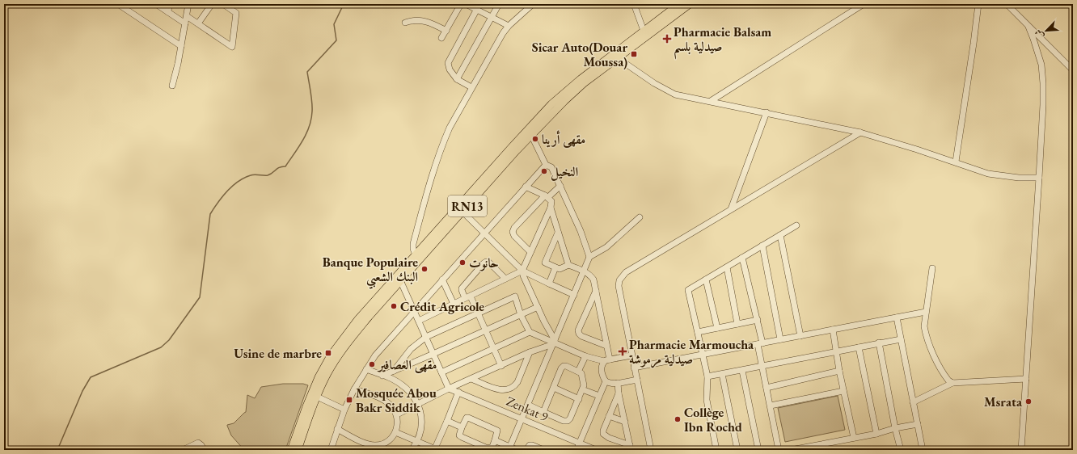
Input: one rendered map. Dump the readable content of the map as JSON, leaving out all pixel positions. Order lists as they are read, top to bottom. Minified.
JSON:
{"streets":{"main road":["RN13"],"street":["Zenkat 9"]},"places":{"health":["Pharmacie Balsam صيدلية بلسم","Pharmacie Marmoucha صيدلية مرموشة"],"transit":["Sicar Auto(Douar Moussa)","Usine de marbre","Mosquée Abou Bakr Siddik"],"other":["مقهى أرينا","النخيل","حانوت","Banque Populaire البنك الشعبي","Crédit Agricole","مقهى العصافير","Msrata","Collège Ibn Rochd"]},"north":"bottom left"}
